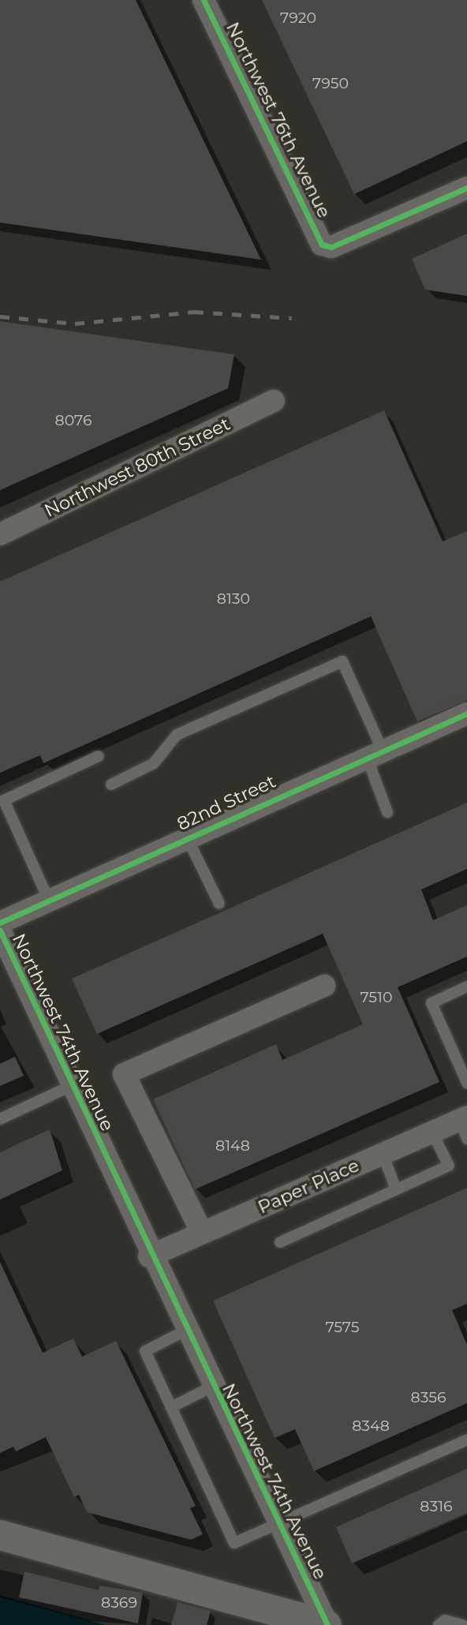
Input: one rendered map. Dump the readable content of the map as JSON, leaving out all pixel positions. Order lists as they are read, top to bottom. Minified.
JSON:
{"streets":{"street":["Northwest 76th Avenue","Northwest 80th Street","82nd Street","Northwest 74th Avenue","Paper Place"]},"crossings":[["Northwest 74th Avenue","Paper Place"]],"house_numbers":["7920","7950","8076","8130","7510","8148","7575","8356","8348","8316","8369"]}
